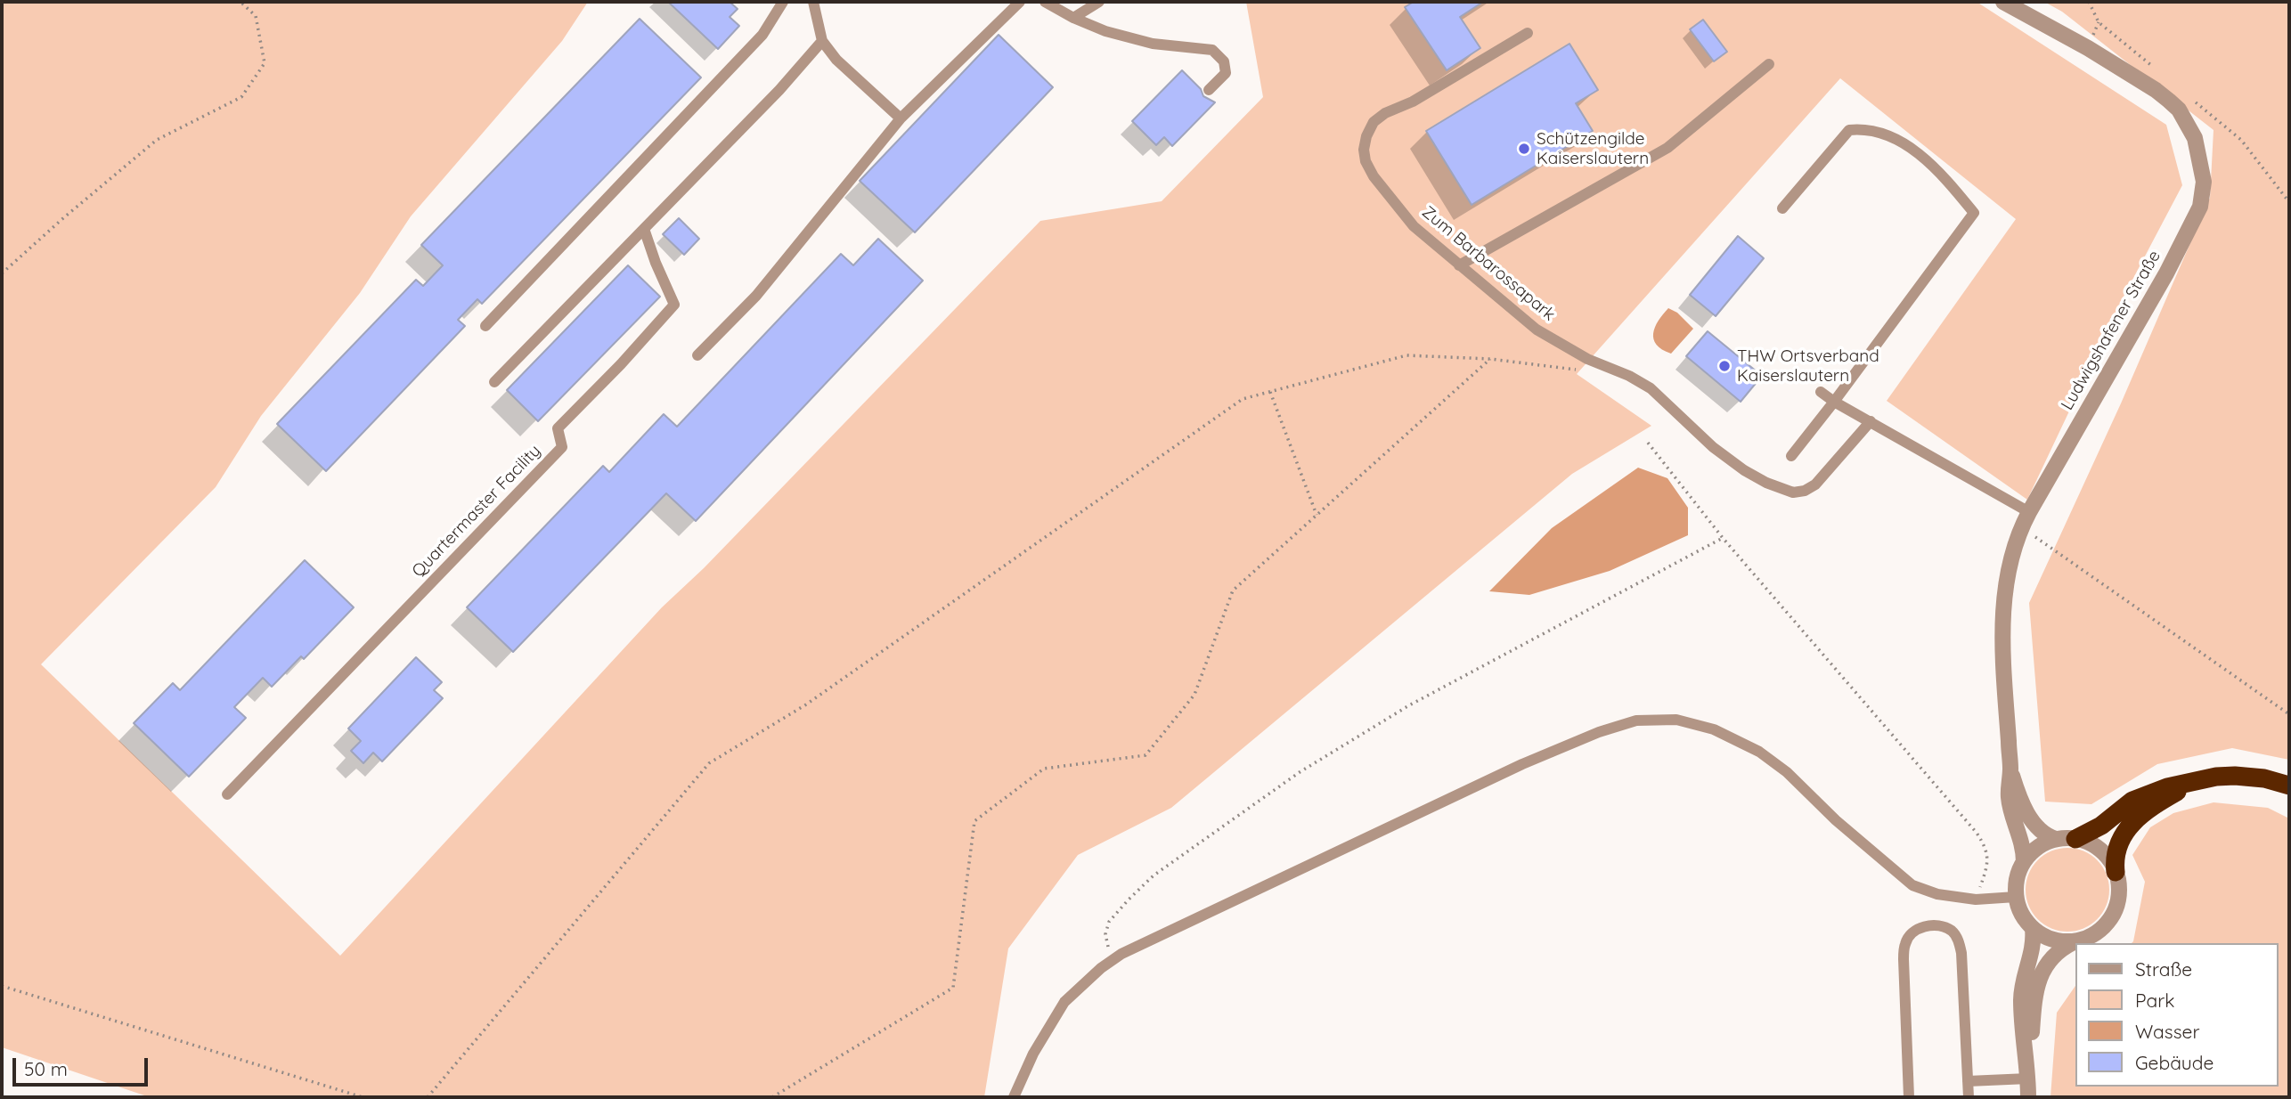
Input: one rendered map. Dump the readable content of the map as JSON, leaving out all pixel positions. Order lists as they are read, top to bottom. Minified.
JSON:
{"streets":{"street":["Ludwigshafener Straße"],"lane":["Zum Barbarossapark","Quartermaster Facility"]},"places":["Schützengilde Kaiserslautern","THW Ortsverband Kaiserslautern"],"legend":["Straße","Park","Wasser","Gebäude"],"scale_bar":"50 m"}
